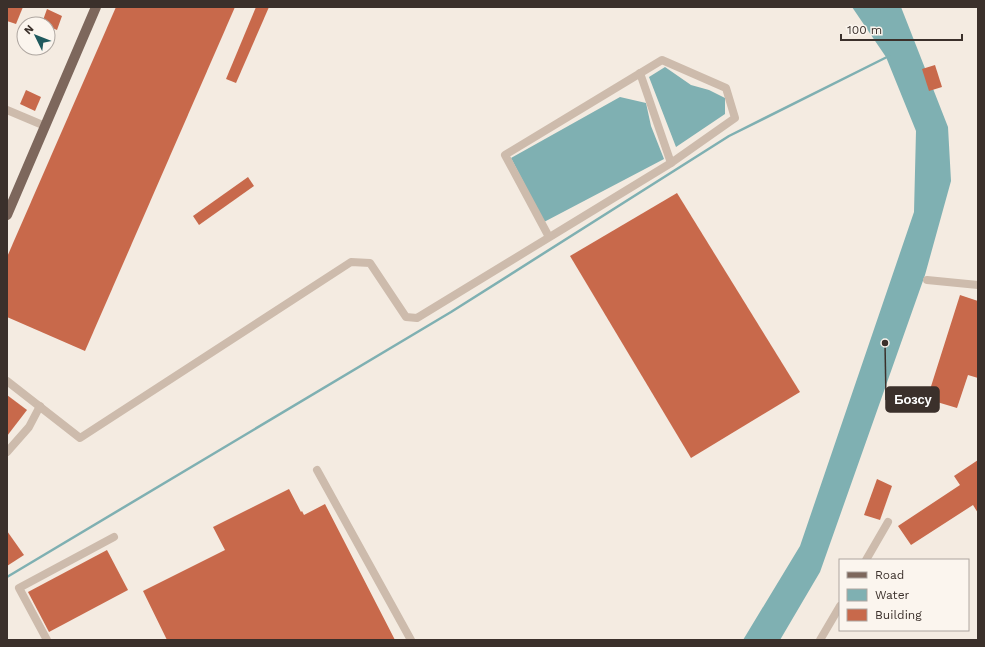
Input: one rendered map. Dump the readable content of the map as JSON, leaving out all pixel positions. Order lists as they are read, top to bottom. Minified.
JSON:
{"places":["Бозсу"],"legend":["Road","Water","Building"],"scale_bar":"100 m","north":"top left"}
